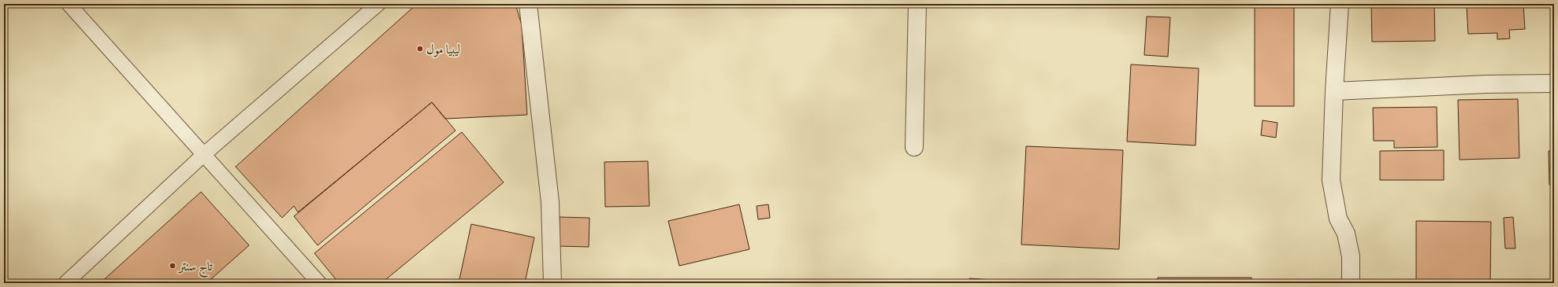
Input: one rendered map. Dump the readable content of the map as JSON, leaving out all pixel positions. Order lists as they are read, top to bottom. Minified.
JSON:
{"places":["ليبيا مول","تاج سنتر"]}
